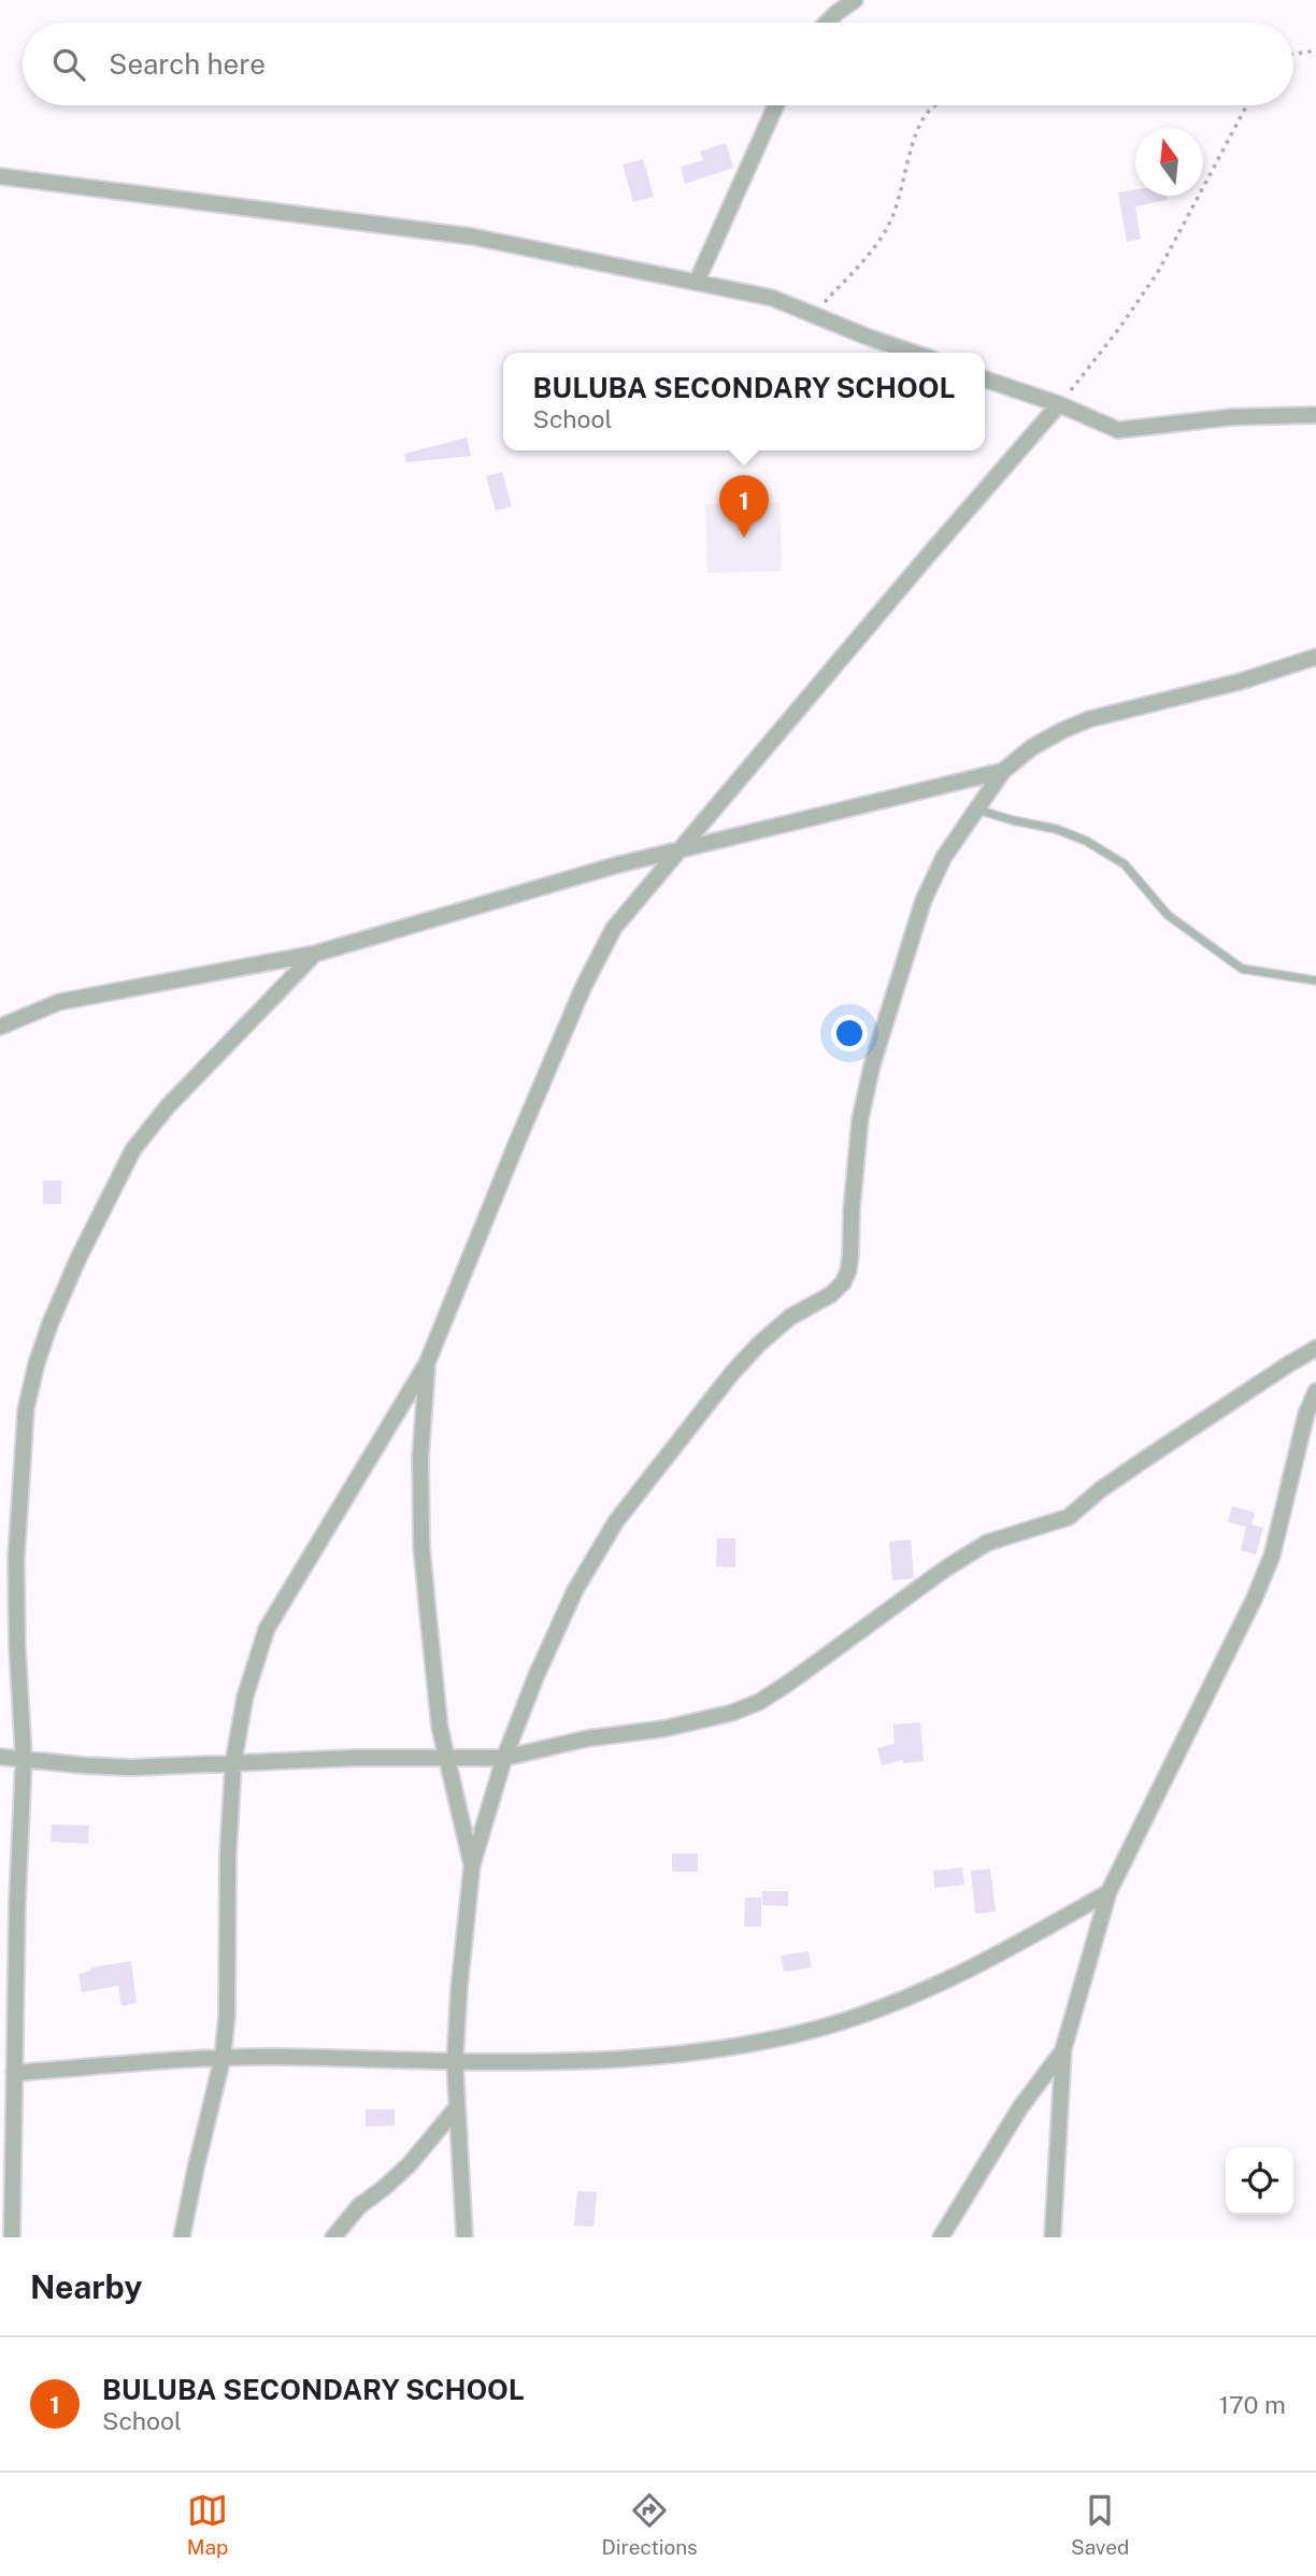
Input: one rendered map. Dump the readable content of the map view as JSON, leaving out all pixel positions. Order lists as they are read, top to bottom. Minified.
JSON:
{"north":"top","page":{"search":"Search here","popup":["BULUBA SECONDARY SCHOOL","School"],"pins":"1","heading":"Nearby","list":[{"mark":"1","name":"BULUBA SECONDARY SCHOOL","note":"School","value":"170 m"}],"nav":["Map","Directions","Saved"]}}
